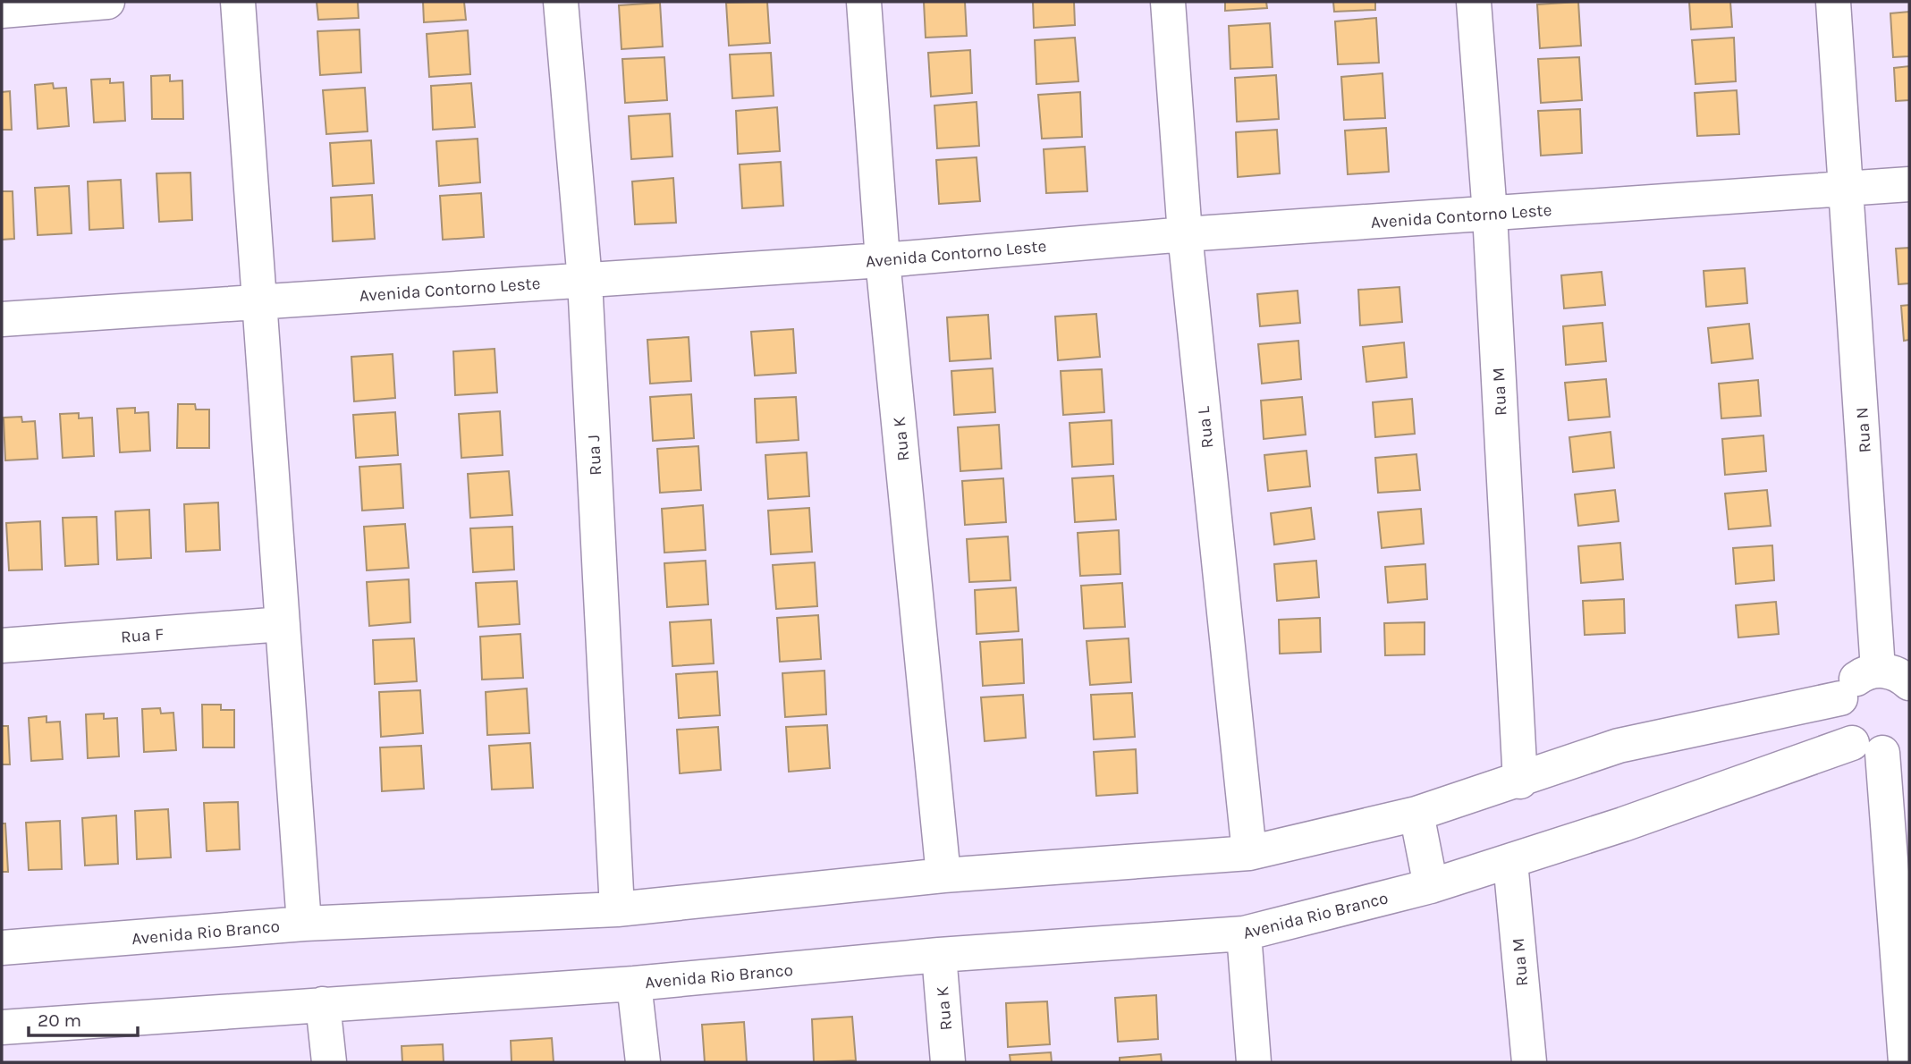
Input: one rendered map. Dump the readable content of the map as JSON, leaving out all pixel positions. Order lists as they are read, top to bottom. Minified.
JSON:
{"streets":{"street":["Avenida Contorno Leste","Rua M","Rua L","Rua N","Rua K","Rua J","Rua F","Avenida Rio Branco"]},"crossings":[["Avenida Contorno Leste","Rua M"],["Avenida Contorno Leste","Rua L"],["Avenida Contorno Leste","Rua N"],["Avenida Contorno Leste","Rua K"],["Avenida Contorno Leste","Rua J"],["Rua M","Avenida Rio Branco"],["Rua L","Avenida Rio Branco"],["Rua K","Avenida Rio Branco"],["Rua J","Avenida Rio Branco"]],"scale_bar":"20 m"}
